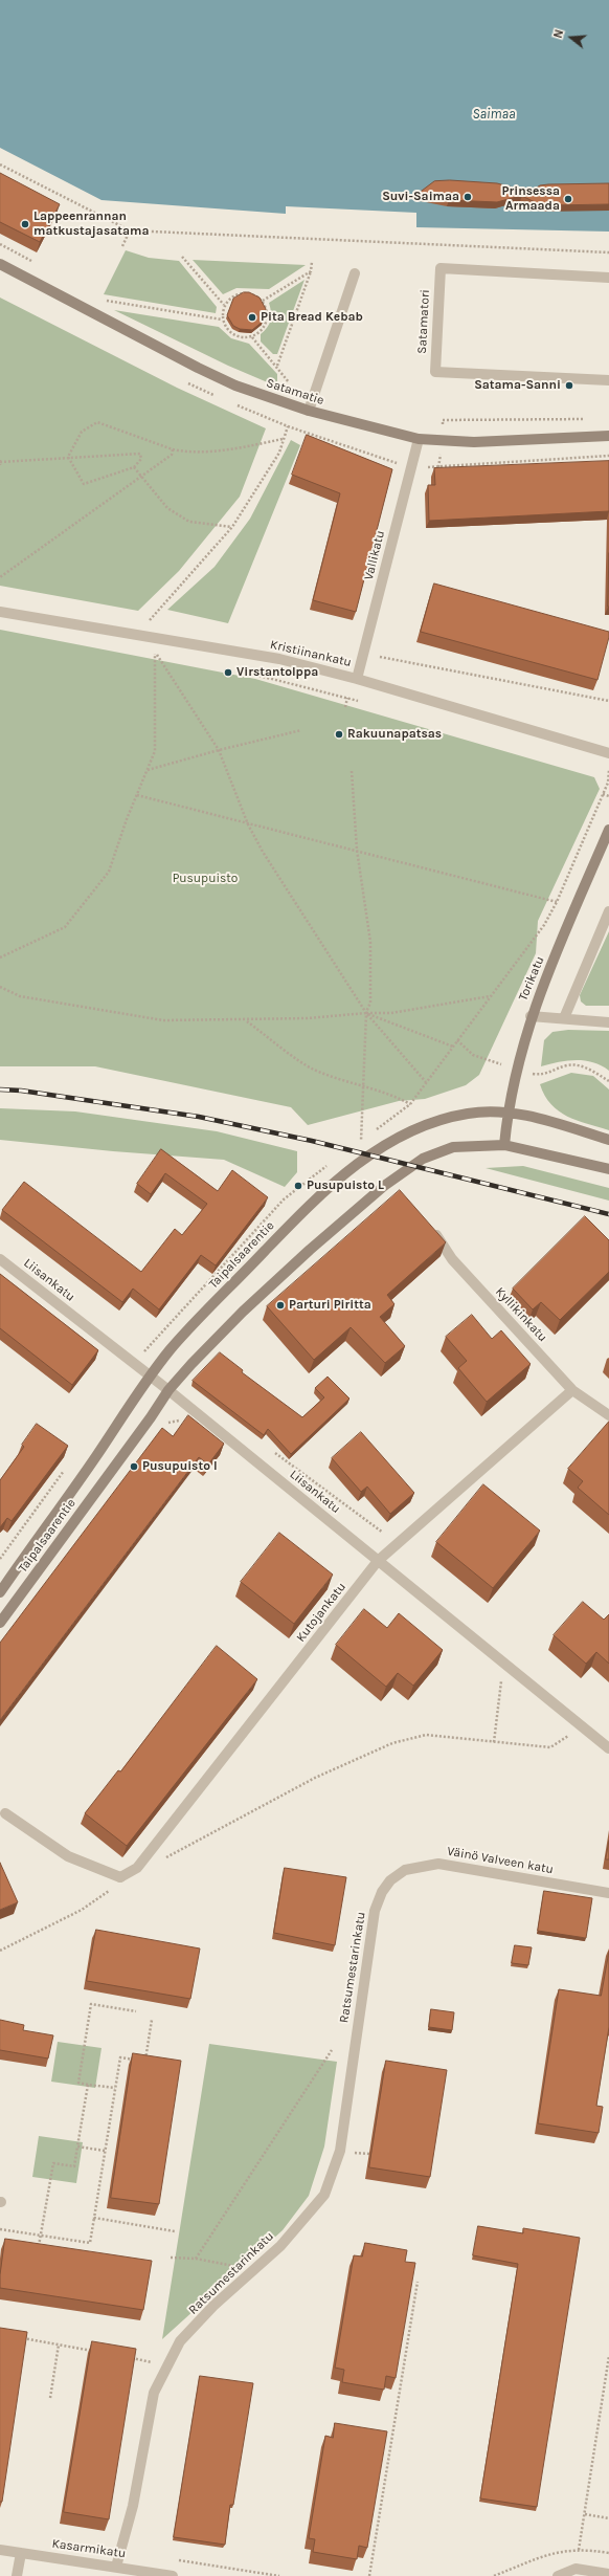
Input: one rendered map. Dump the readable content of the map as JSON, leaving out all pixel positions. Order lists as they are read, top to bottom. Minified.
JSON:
{"streets":{"main road":["Satamatie","Torikatu","Taipalsaarentie"],"street":["Satamatori","Vallikatu","Kristiinankatu","Liisankatu","Kyllikinkatu","Kutojankatu","Väinö Valveen katu","Ratsumestarinkatu","Kasarmikatu"]},"crossings":[["Satamatie","Vallikatu"],["Vallikatu","Kristiinankatu"],["Torikatu","Taipalsaarentie"],["Taipalsaarentie","Liisankatu"],["Liisankatu","Kutojankatu"],["Kyllikinkatu","Kutojankatu"],["Väinö Valveen katu","Ratsumestarinkatu"],["Ratsumestarinkatu","Kasarmikatu"]],"water":["Saimaa"],"parks":["Pusupuisto"],"places":["Suvi-Saimaa","Prinsessa Armaada","Lappeenrannan matkustajasatama","Pita Bread Kebab","Satama-Sanni","Virstantolppa","Rakuunapatsas","Pusupuisto L","Parturi Piritta","Pusupuisto I"],"north":"left"}
